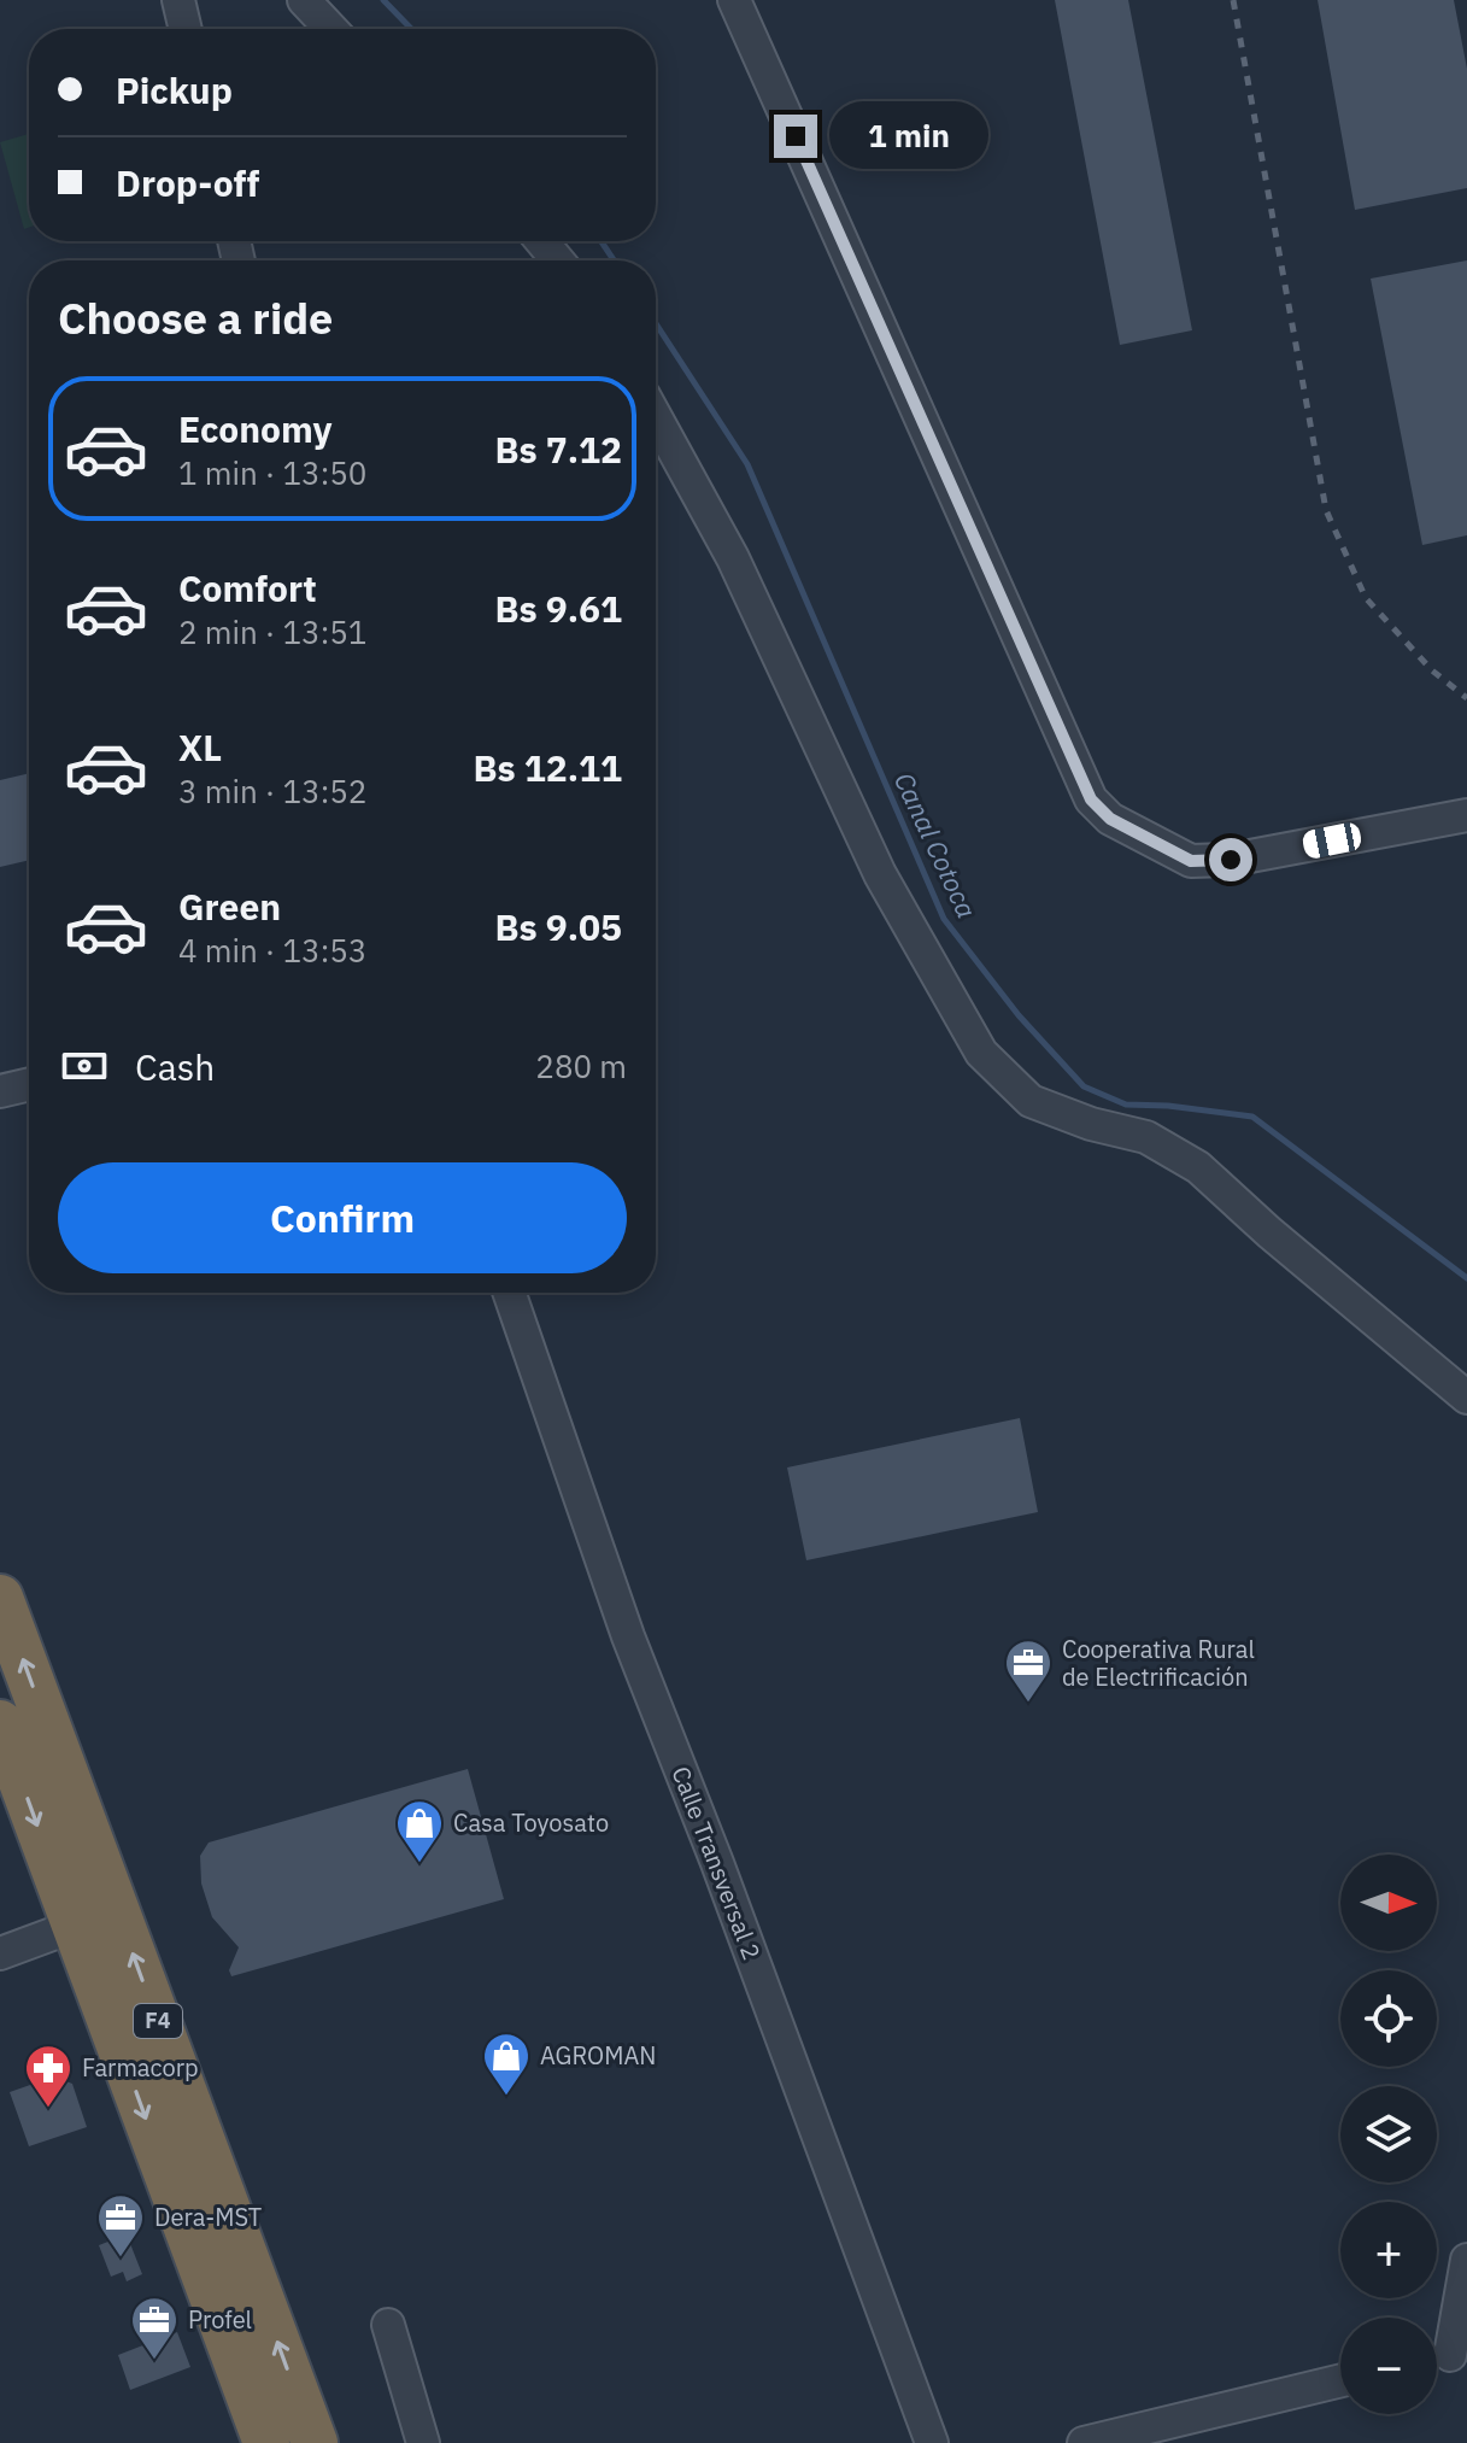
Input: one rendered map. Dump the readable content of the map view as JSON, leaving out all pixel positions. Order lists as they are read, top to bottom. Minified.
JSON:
{"streets":{"highway":["F4"],"street":["Calle Transversal 2"]},"water":["Canal Cotoca"],"places":{"office":["Cooperativa Rural de Electrificación","Dera-MST","Profel"],"shop":["Casa Toyosato","AGROMAN"],"pharmacy":["Farmacorp"]},"north":"right","page":{"banner":["Pickup","Drop-off"],"bubble":"1 min","heading":"Choose a ride","list":[{"name":"Economy","note":"1 min · 13:50","value":"Bs 7.12"},{"name":"Comfort","note":"2 min · 13:51","value":"Bs 9.61"},{"name":"XL","note":"3 min · 13:52","value":"Bs 12.11"},{"name":"Green","note":"4 min · 13:53","value":"Bs 9.05"}],"pay":["Cash","280 m"],"buttons":"Confirm","map_buttons":["+","−"]}}
